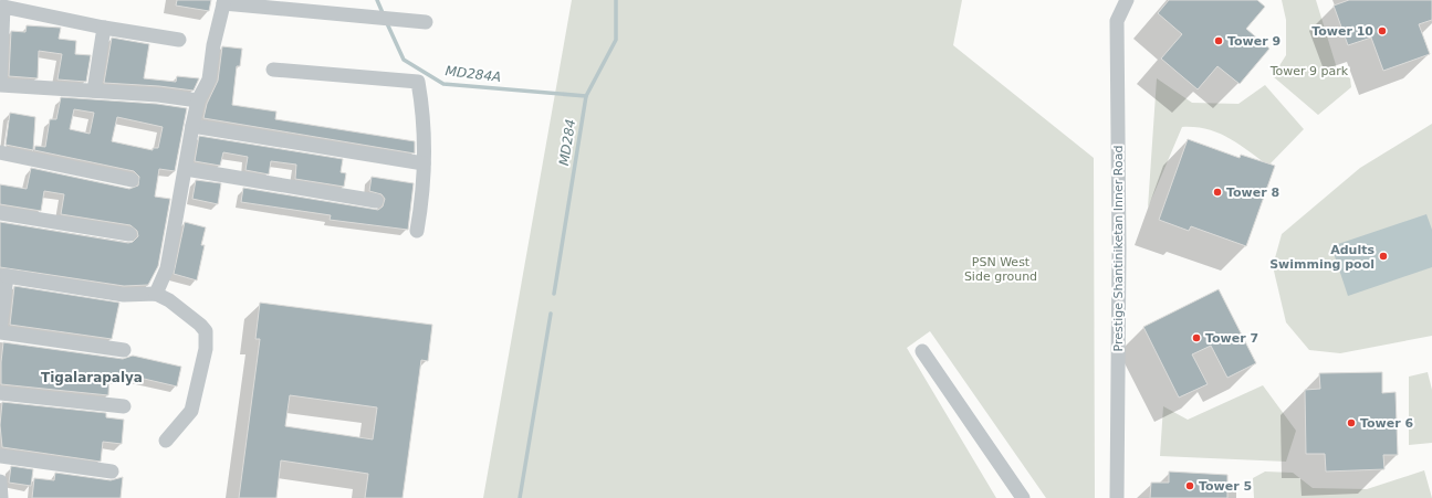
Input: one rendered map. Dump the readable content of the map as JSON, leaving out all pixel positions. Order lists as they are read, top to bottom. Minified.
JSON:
{"streets":{"street":["Prestige Shantiniketan Inner Road"]},"districts":["Tigalarapalya"],"water":["MD284A","MD284"],"parks":["Tower 9 park","PSN West Side ground"],"places":["Tower 10","Tower 9","Tower 8","Adults Swimming pool","Tower 7","Tower 6","Tower 5"]}
